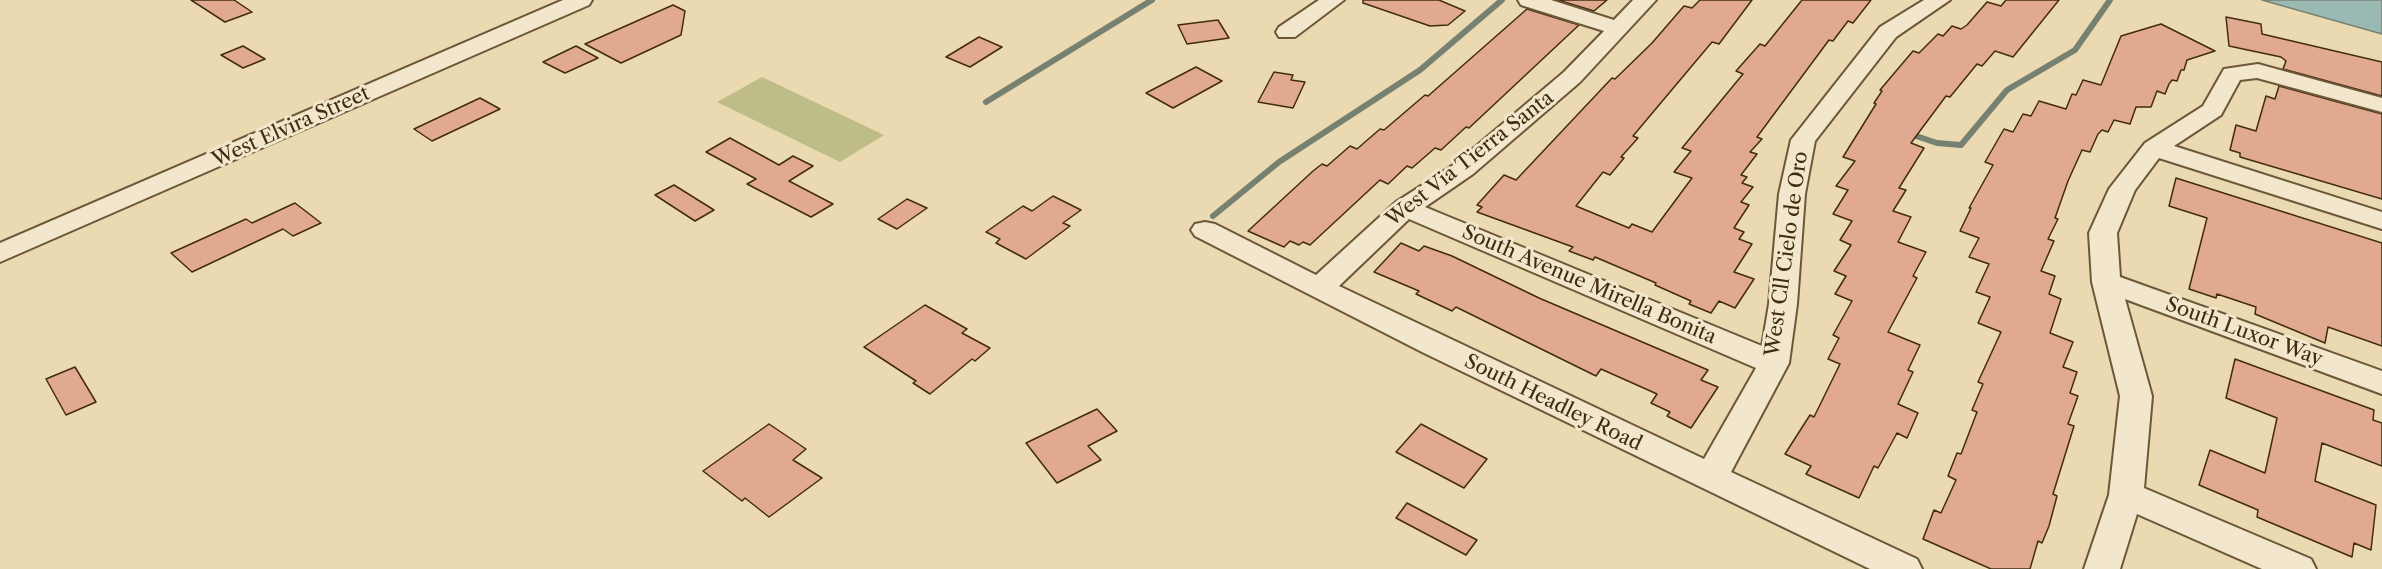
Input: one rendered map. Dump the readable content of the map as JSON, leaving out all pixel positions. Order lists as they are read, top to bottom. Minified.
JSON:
{"streets":{"street":["West Elvira Street","West Via Tierra Santa","West Cll Cielo de Oro","South Avenue Mirella Bonita","South Luxor Way","South Headley Road"]},"crossings":[["West Via Tierra Santa","South Avenue Mirella Bonita"],["West Via Tierra Santa","South Headley Road"],["West Cll Cielo de Oro","South Avenue Mirella Bonita"],["West Cll Cielo de Oro","South Headley Road"]]}
